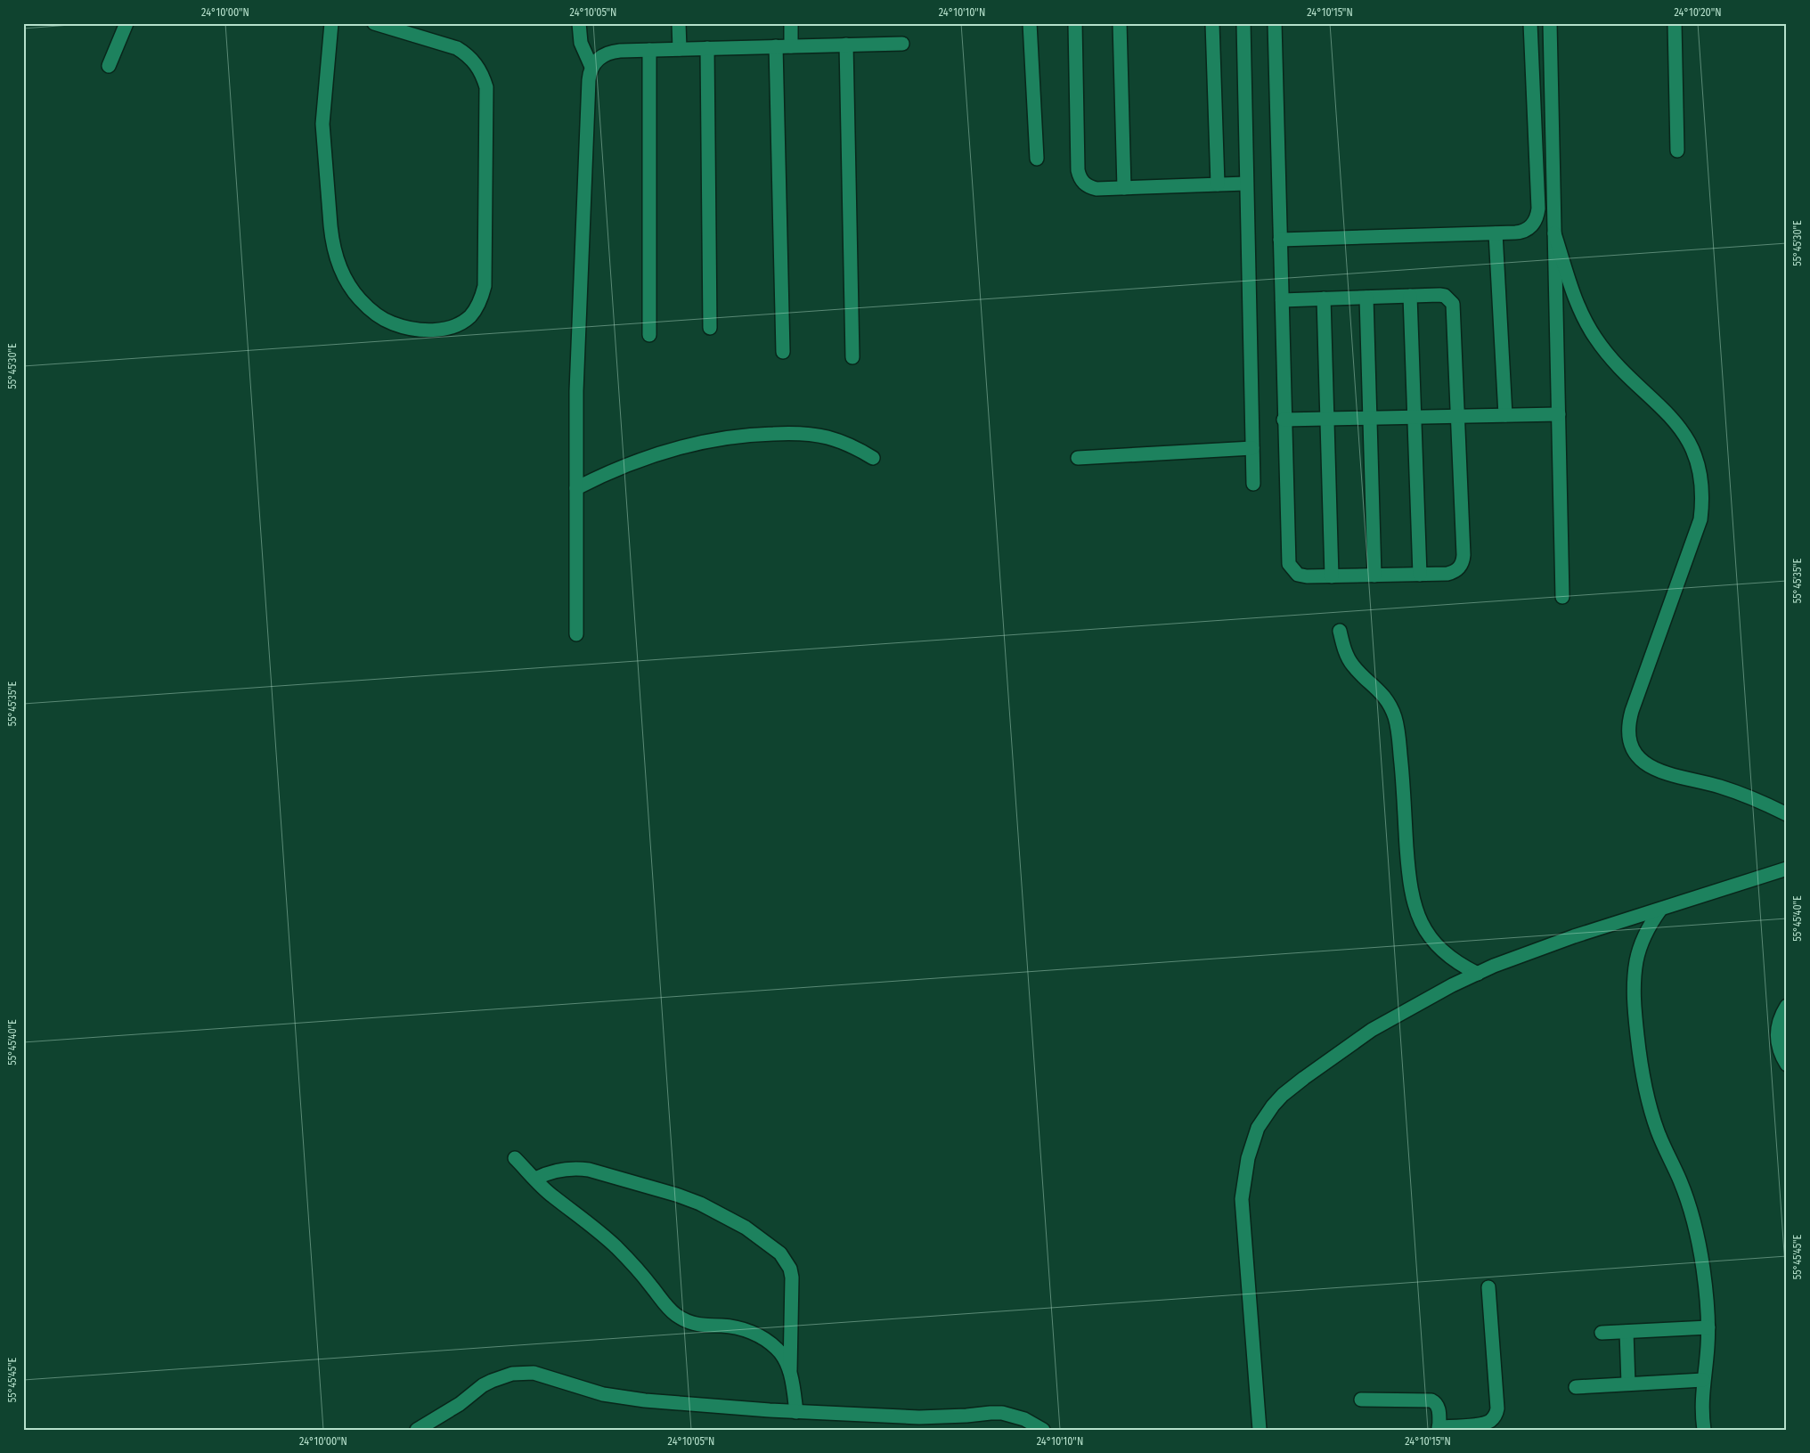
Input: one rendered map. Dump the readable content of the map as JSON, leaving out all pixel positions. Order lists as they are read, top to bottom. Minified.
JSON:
{"coordinates":["24°10'00\"N","24°10'05\"N","24°10'10\"N","24°10'15\"N","24°10'20\"N","55°45'30\"E","55°45'35\"E","55°45'40\"E","55°45'45\"E"]}
